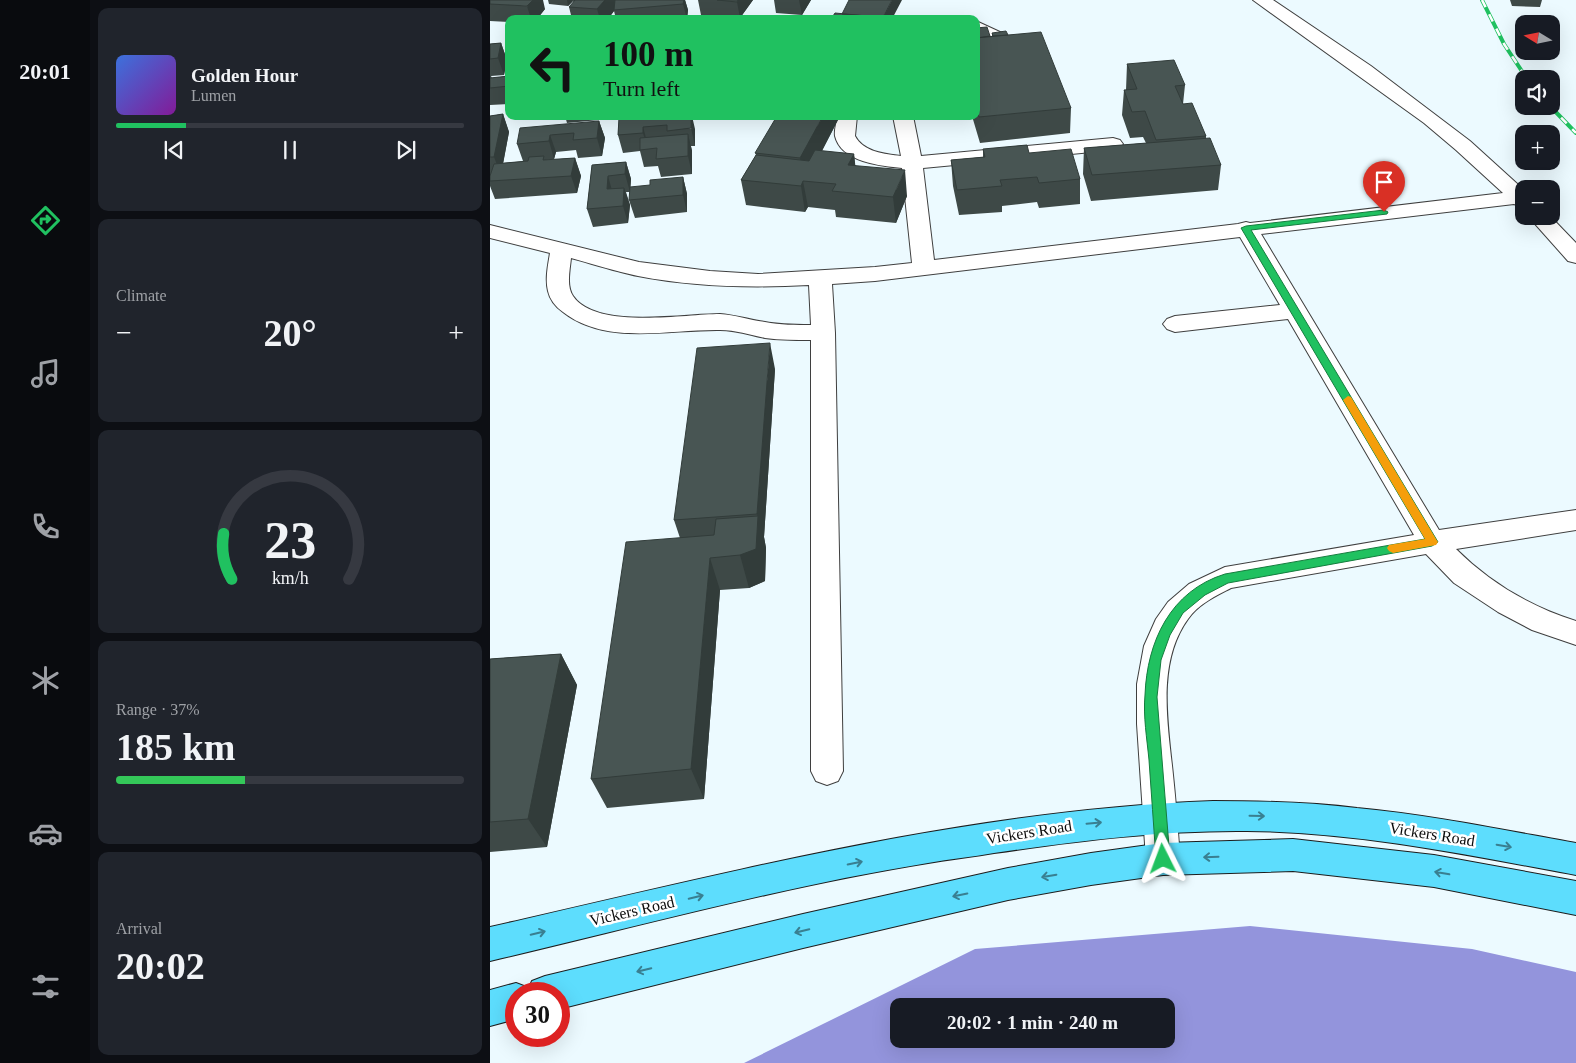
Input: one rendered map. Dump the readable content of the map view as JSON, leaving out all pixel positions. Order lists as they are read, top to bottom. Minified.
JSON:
{"streets":{"main road":["Vickers Road"]},"north":"left","page":{"tabs":"20:01","map_buttons":["+","−"],"turn":["100 m","Turn left"],"song":["Golden Hour","Lumen"],"tile":["Climate",["Range · 37%","185 km"],["Arrival","20:02"]],"heat":["−","20°","+"],"limit":"30","trip":"20:02 · 1 min · 240 m","gauge":["23","km/h"]}}
